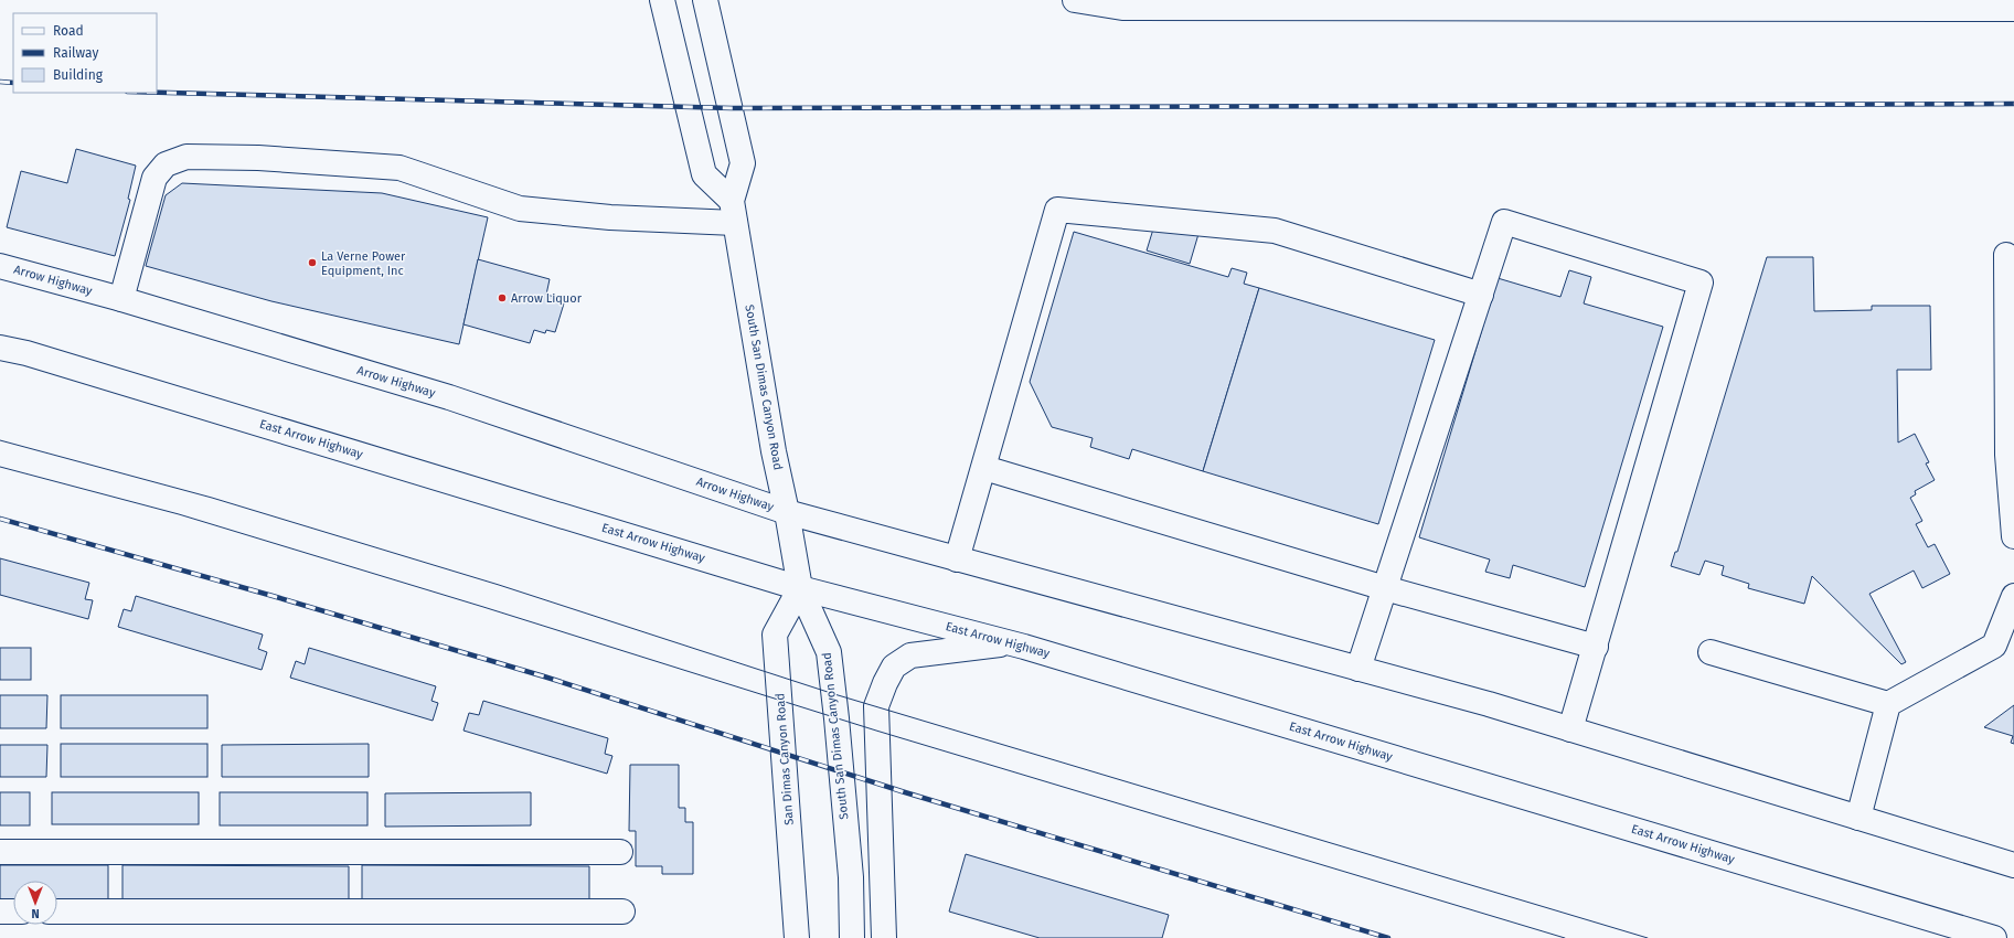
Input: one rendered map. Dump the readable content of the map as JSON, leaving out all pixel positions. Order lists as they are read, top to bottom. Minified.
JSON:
{"streets":{"main road":["Arrow Highway","South San Dimas Canyon Road","East Arrow Highway","San Dimas Canyon Road"]},"crossings":[["Arrow Highway","South San Dimas Canyon Road"],["South San Dimas Canyon Road","East Arrow Highway"],["South San Dimas Canyon Road","San Dimas Canyon Road"],["East Arrow Highway","San Dimas Canyon Road"]],"places":["La Verne Power Equipment, Inc","Arrow Liquor"],"legend":["Road","Railway","Building"],"north":"bottom"}
